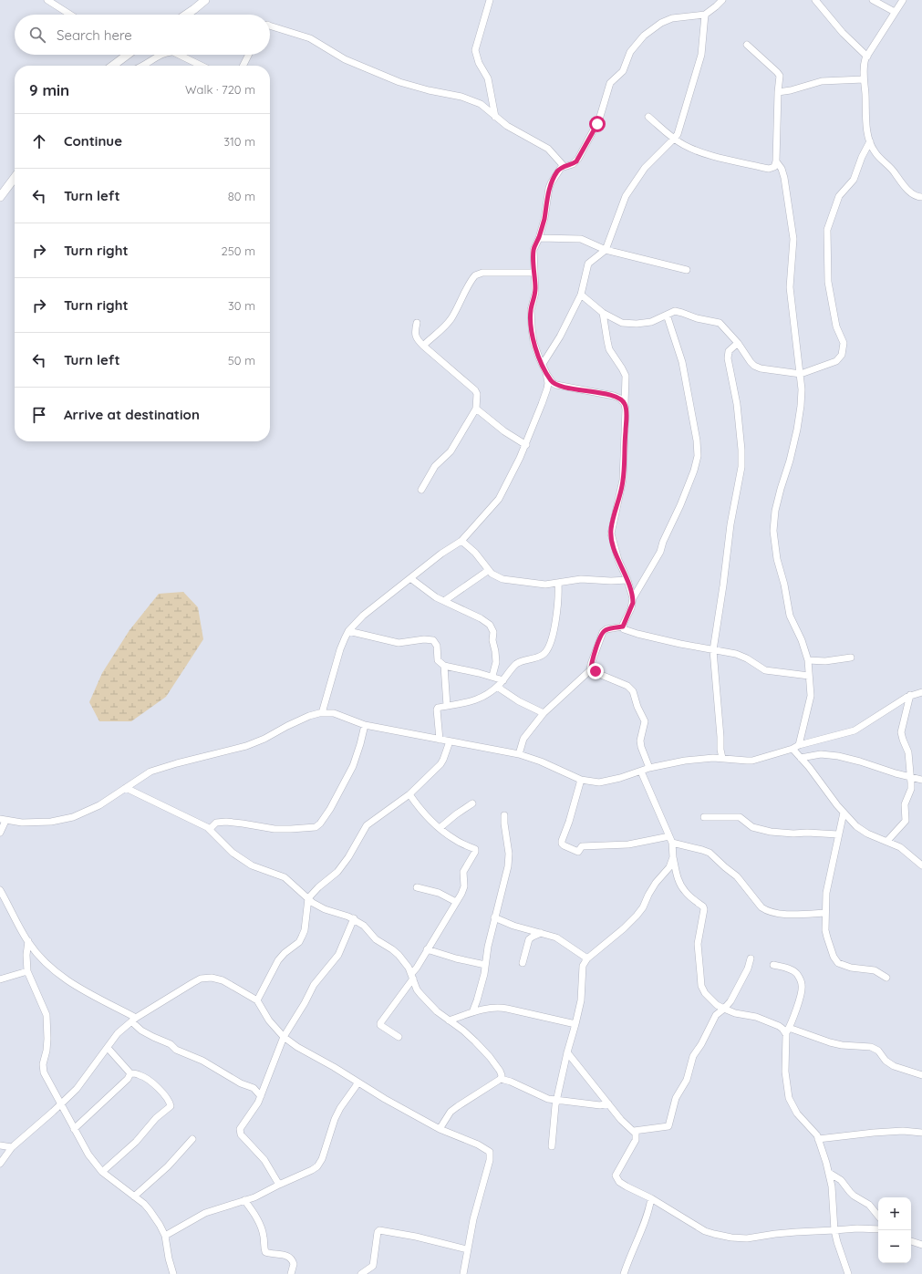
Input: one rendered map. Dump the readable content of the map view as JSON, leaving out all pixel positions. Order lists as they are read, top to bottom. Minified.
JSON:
{"page":{"search":"Search here","heading":["9 min","Walk · 720 m"],"list":[["Continue","310 m"],["Turn left","80 m"],["Turn right","250 m"],["Turn right","30 m"],["Turn left","50 m"],"Arrive at destination"],"map_buttons":["+","−"]}}
